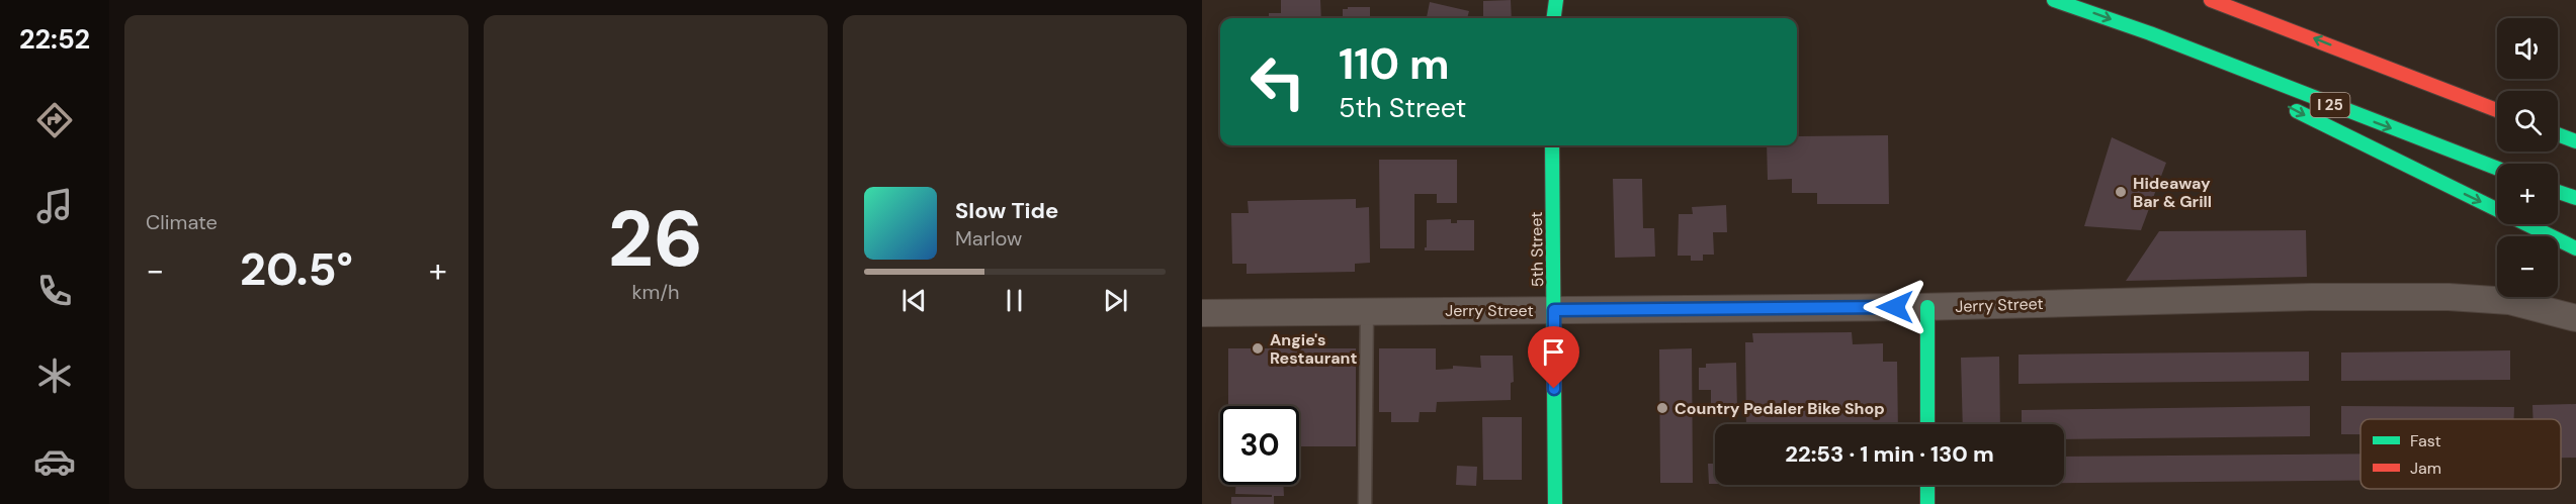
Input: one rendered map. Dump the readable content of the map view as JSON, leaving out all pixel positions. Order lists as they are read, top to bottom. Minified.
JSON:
{"streets":{"main road":["I 25","5th Street"],"street":["Jerry Street"]},"crossings":[["5th Street","Jerry Street"]],"places":["Hideaway Bar & Grill","Angie's Restaurant","Country Pedaler Bike Shop"],"legend":["Fast","Jam"],"page":{"tabs":"22:52","tile":["Climate",["26","km/h"]],"map_buttons":["+","−"],"turn":["110 m","5th Street"],"song":["Slow Tide","Marlow"],"heat":["−","20.5°","+"],"limit":"30","trip":"22:53 · 1 min · 130 m"}}
